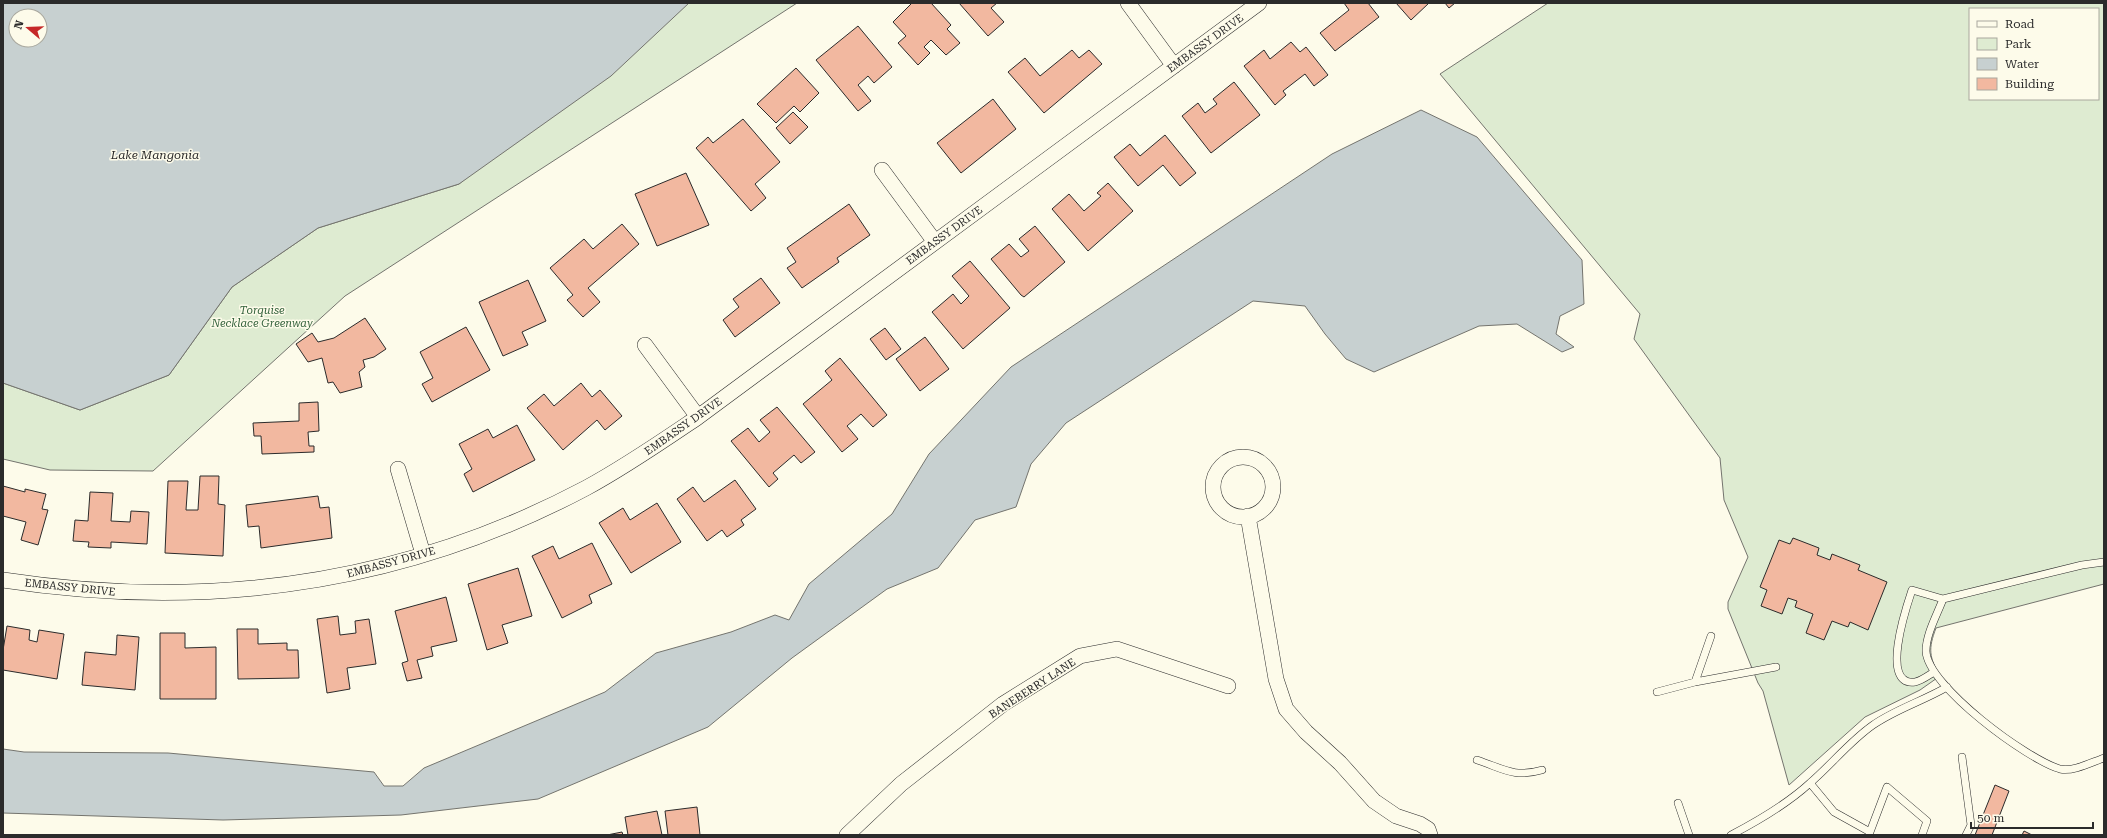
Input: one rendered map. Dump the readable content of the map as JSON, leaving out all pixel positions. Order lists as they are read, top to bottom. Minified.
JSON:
{"streets":{"street":["EMBASSY DRIVE","BANEBERRY LANE"]},"water":["Lake Mangonia"],"parks":["Torquise Necklace Greenway"],"legend":["Road","Park","Water","Building"],"scale_bar":"50 m","north":"left"}
